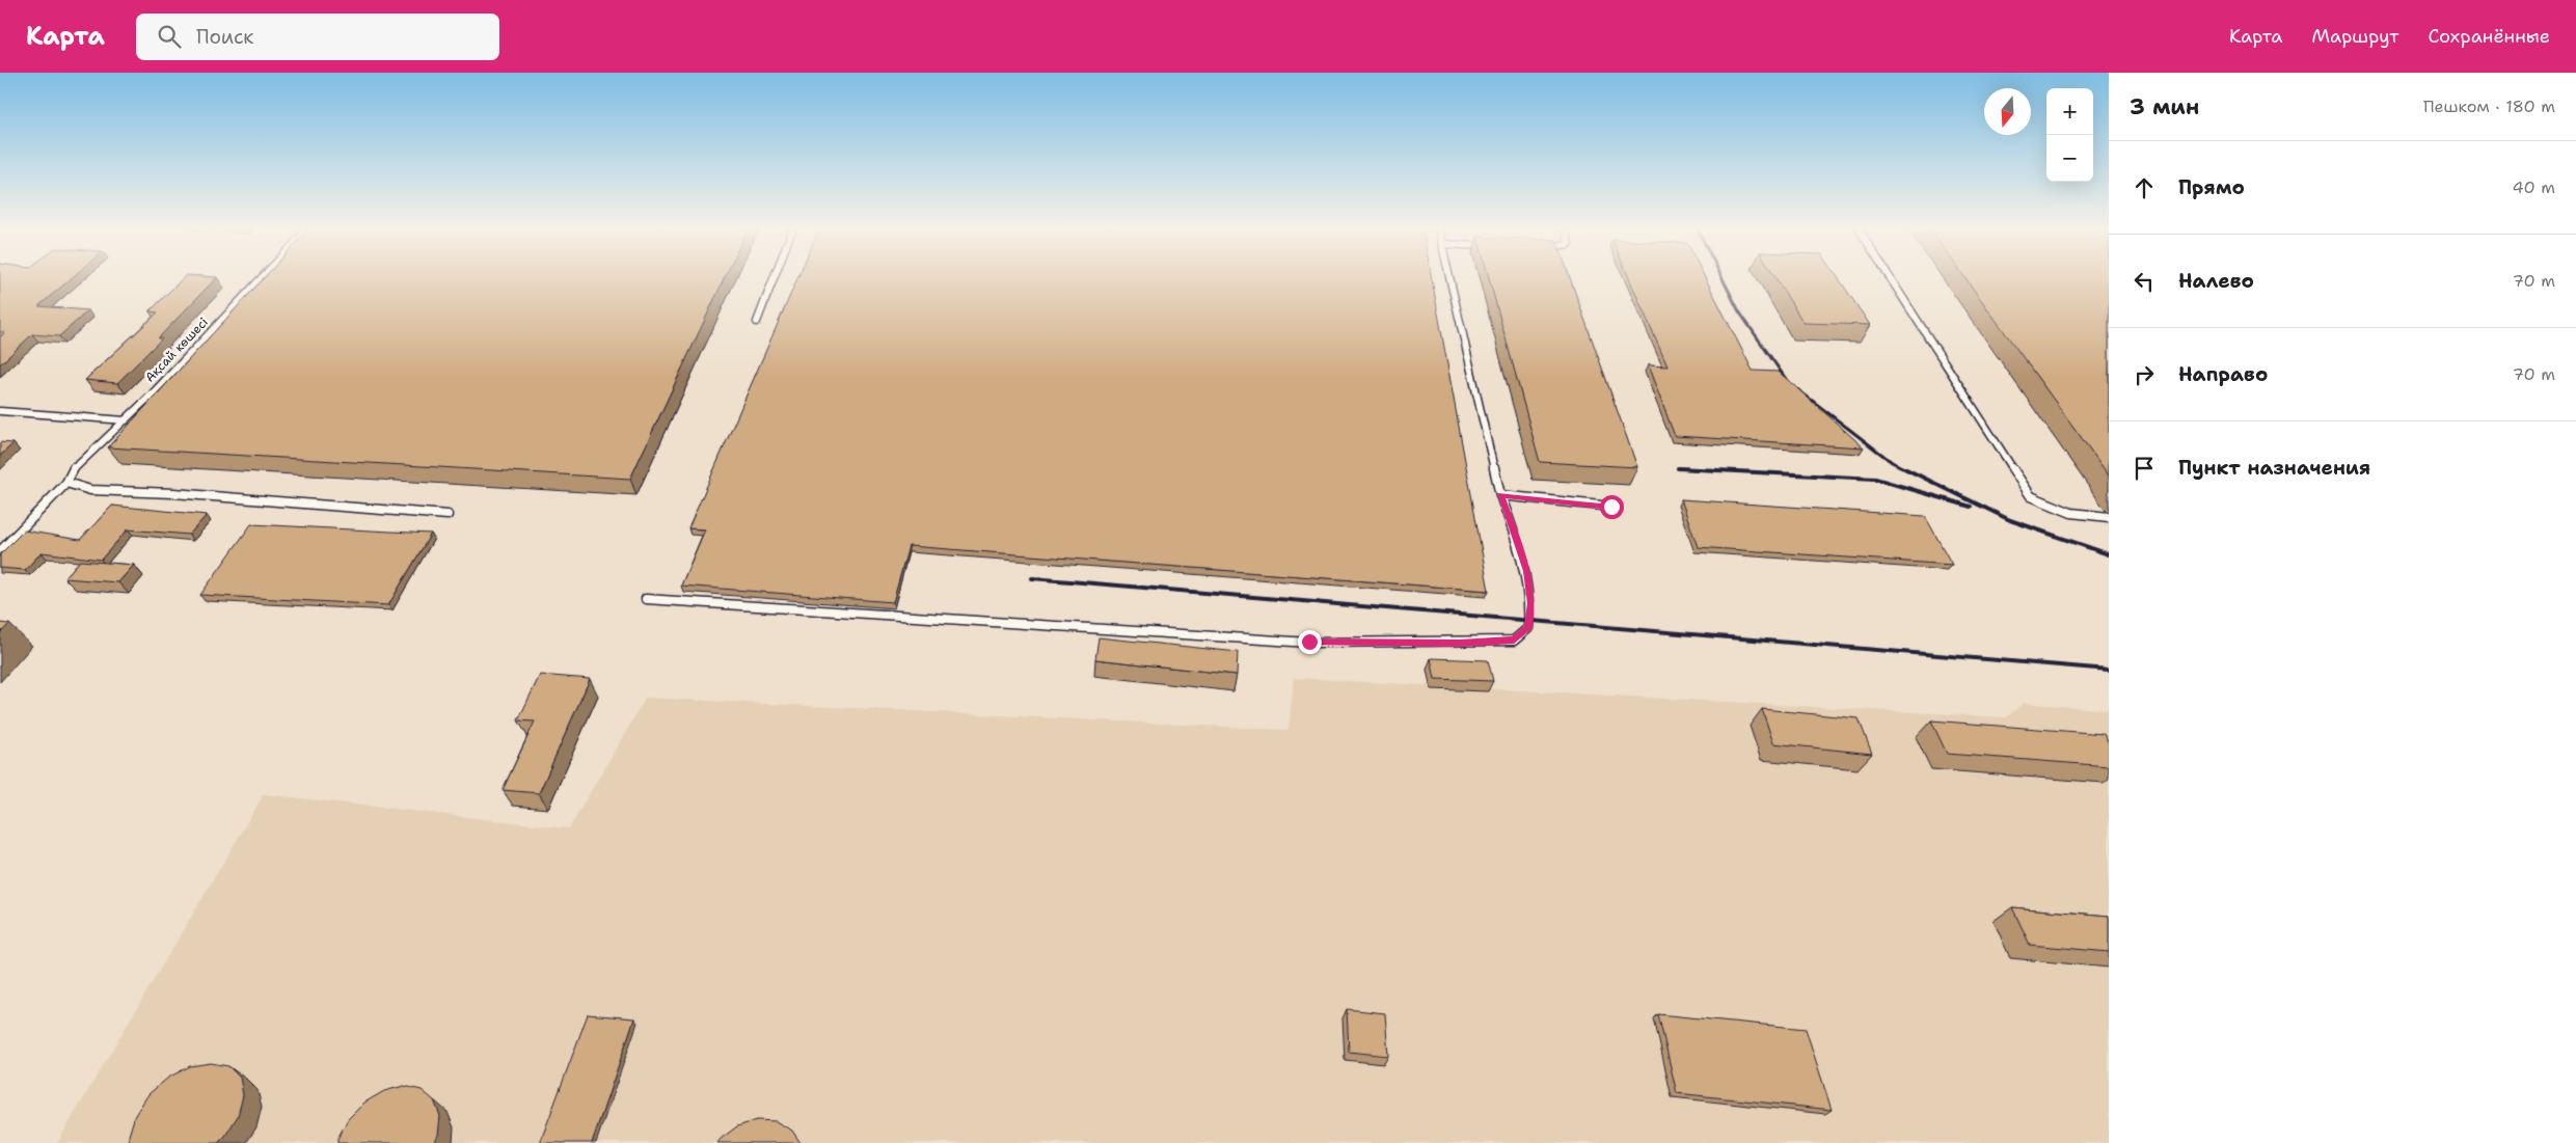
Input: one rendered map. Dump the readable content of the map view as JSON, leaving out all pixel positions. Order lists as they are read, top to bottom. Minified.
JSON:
{"streets":{"lane":["Ақсай көшесі"]},"north":"bottom","page":{"header":"Карта","search":"Поиск","nav":["Карта","Маршрут","Сохранённые"],"heading":["3 мин","Пешком · 180 m"],"map_buttons":["+","−"],"list":[["Прямо","40 m"],["Налево","70 m"],["Направо","70 m"],"Пункт назначения"]}}
